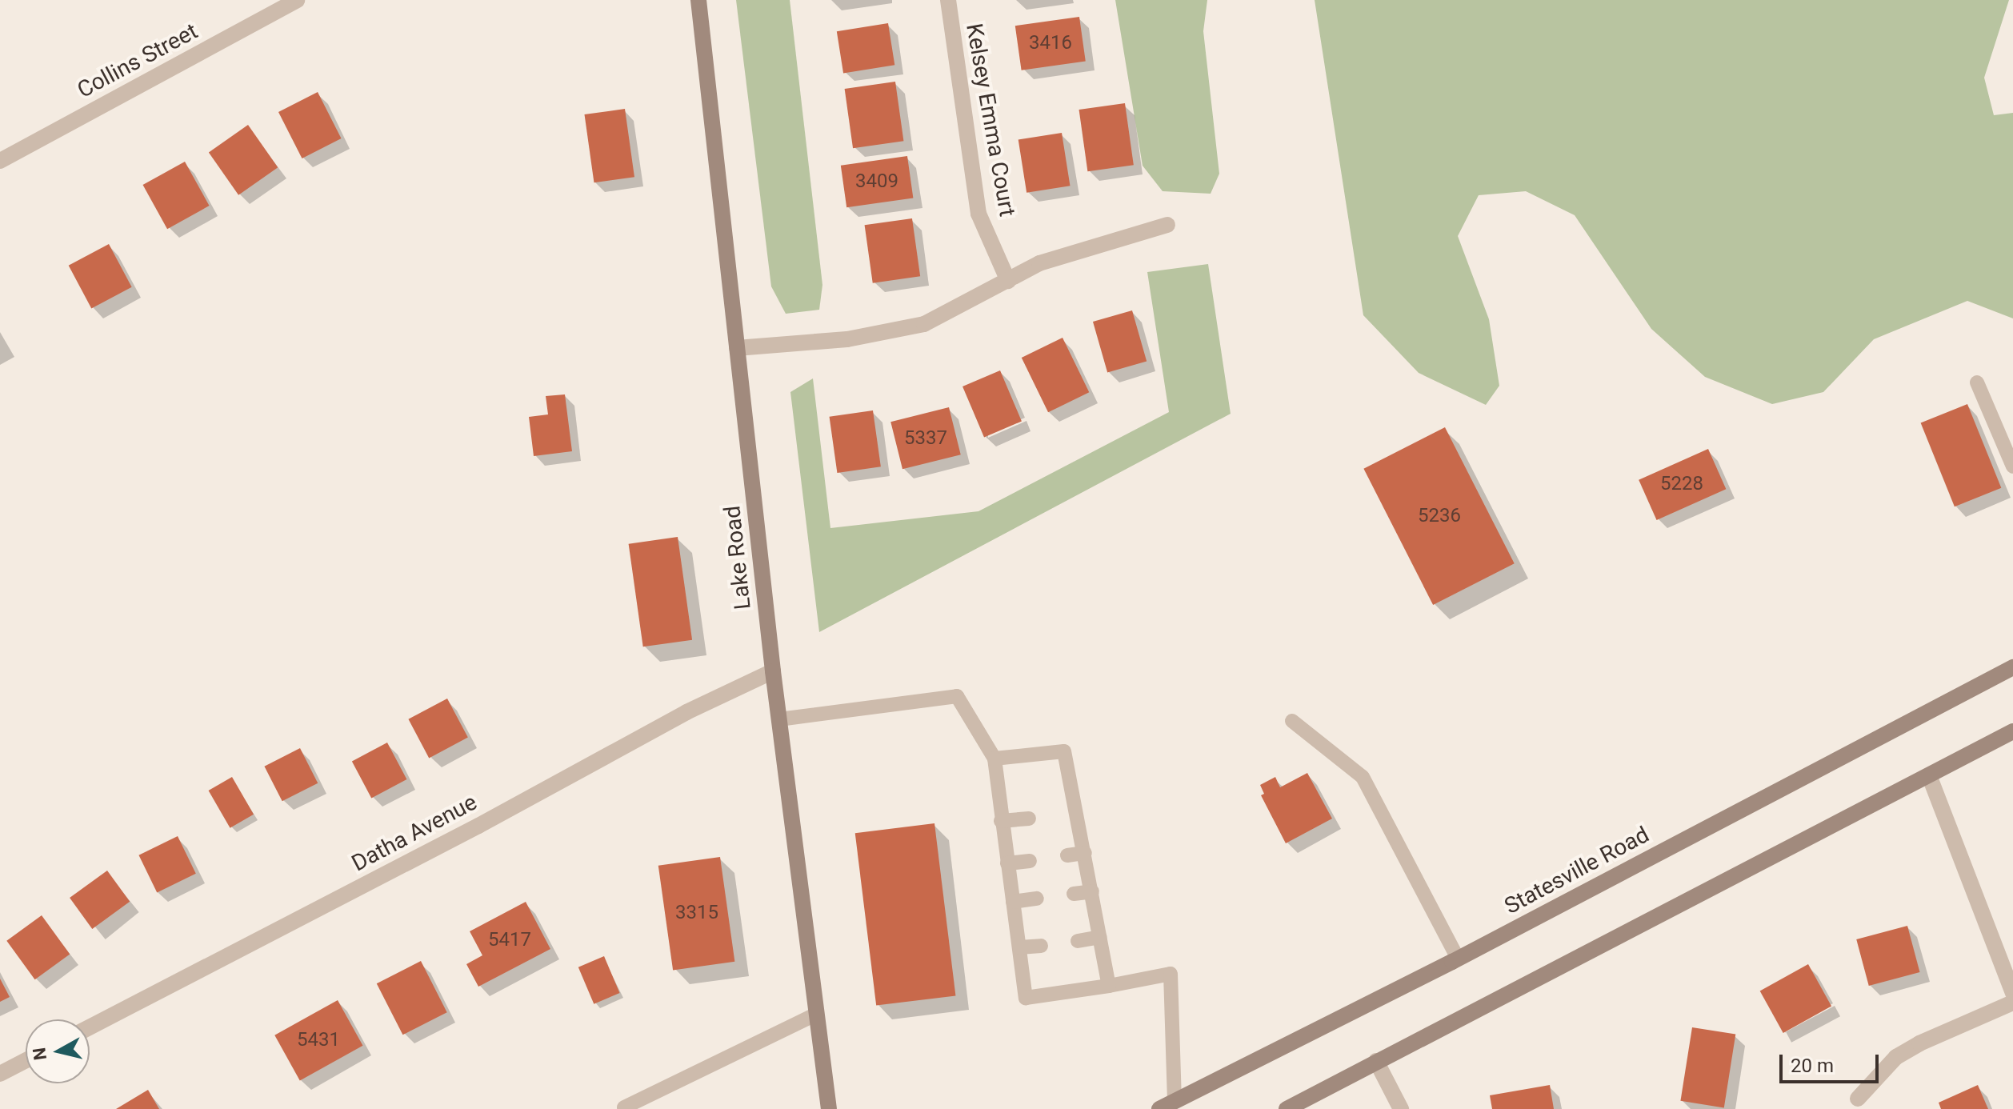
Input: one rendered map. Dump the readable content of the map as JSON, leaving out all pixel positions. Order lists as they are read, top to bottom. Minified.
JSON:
{"streets":{"main road":["Lake Road","Statesville Road"],"street":["Collins Street","Kelsey Emma Court","Datha Avenue"]},"crossings":[["Lake Road","Datha Avenue"]],"house_numbers":["3416","3409","5337","5228","5236","3315","5417","5431"],"scale_bar":"20 m","north":"left"}
